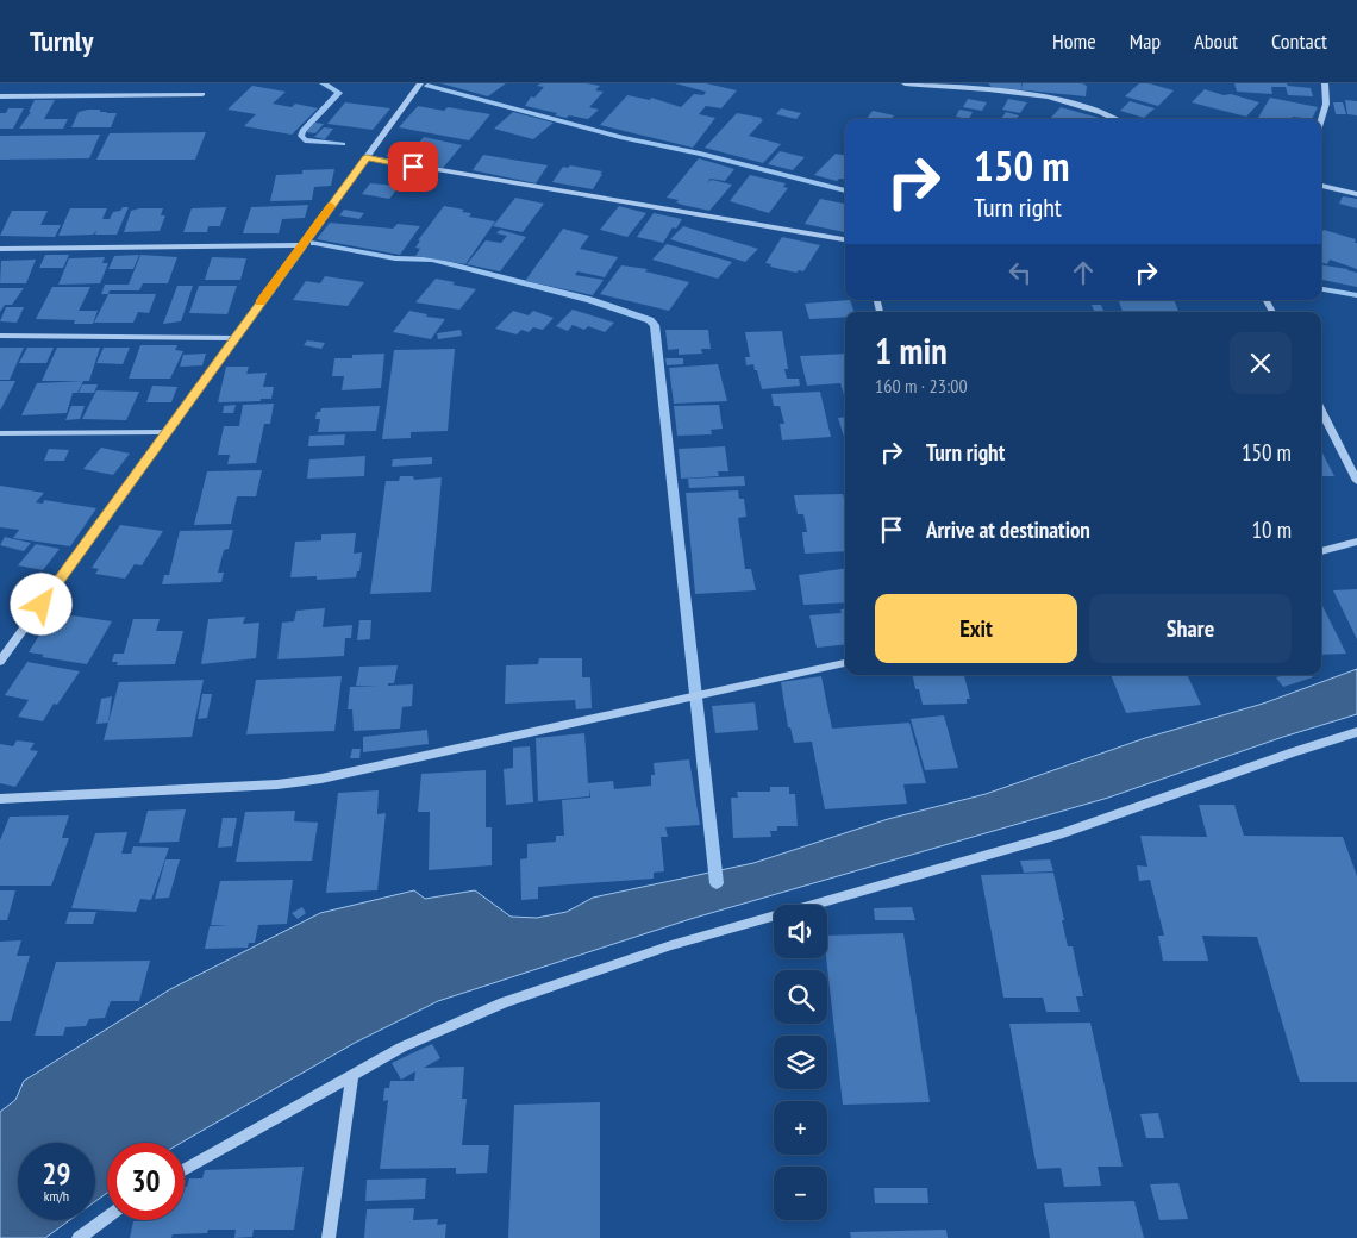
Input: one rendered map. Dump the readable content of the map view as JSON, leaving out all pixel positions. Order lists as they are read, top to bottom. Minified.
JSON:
{"page":{"header":"Turnly","nav":["Home","Map","About","Contact"],"turn":["150 m","Turn right"],"heading":["1 min","160 m · 23:00"],"list":[{"name":"Turn right","value":"150 m"},{"name":"Arrive at destination","value":"10 m"}],"buttons":["Exit","Share"],"map_buttons":["+","−"],"speed":"29 km/h","limit":"30"}}
